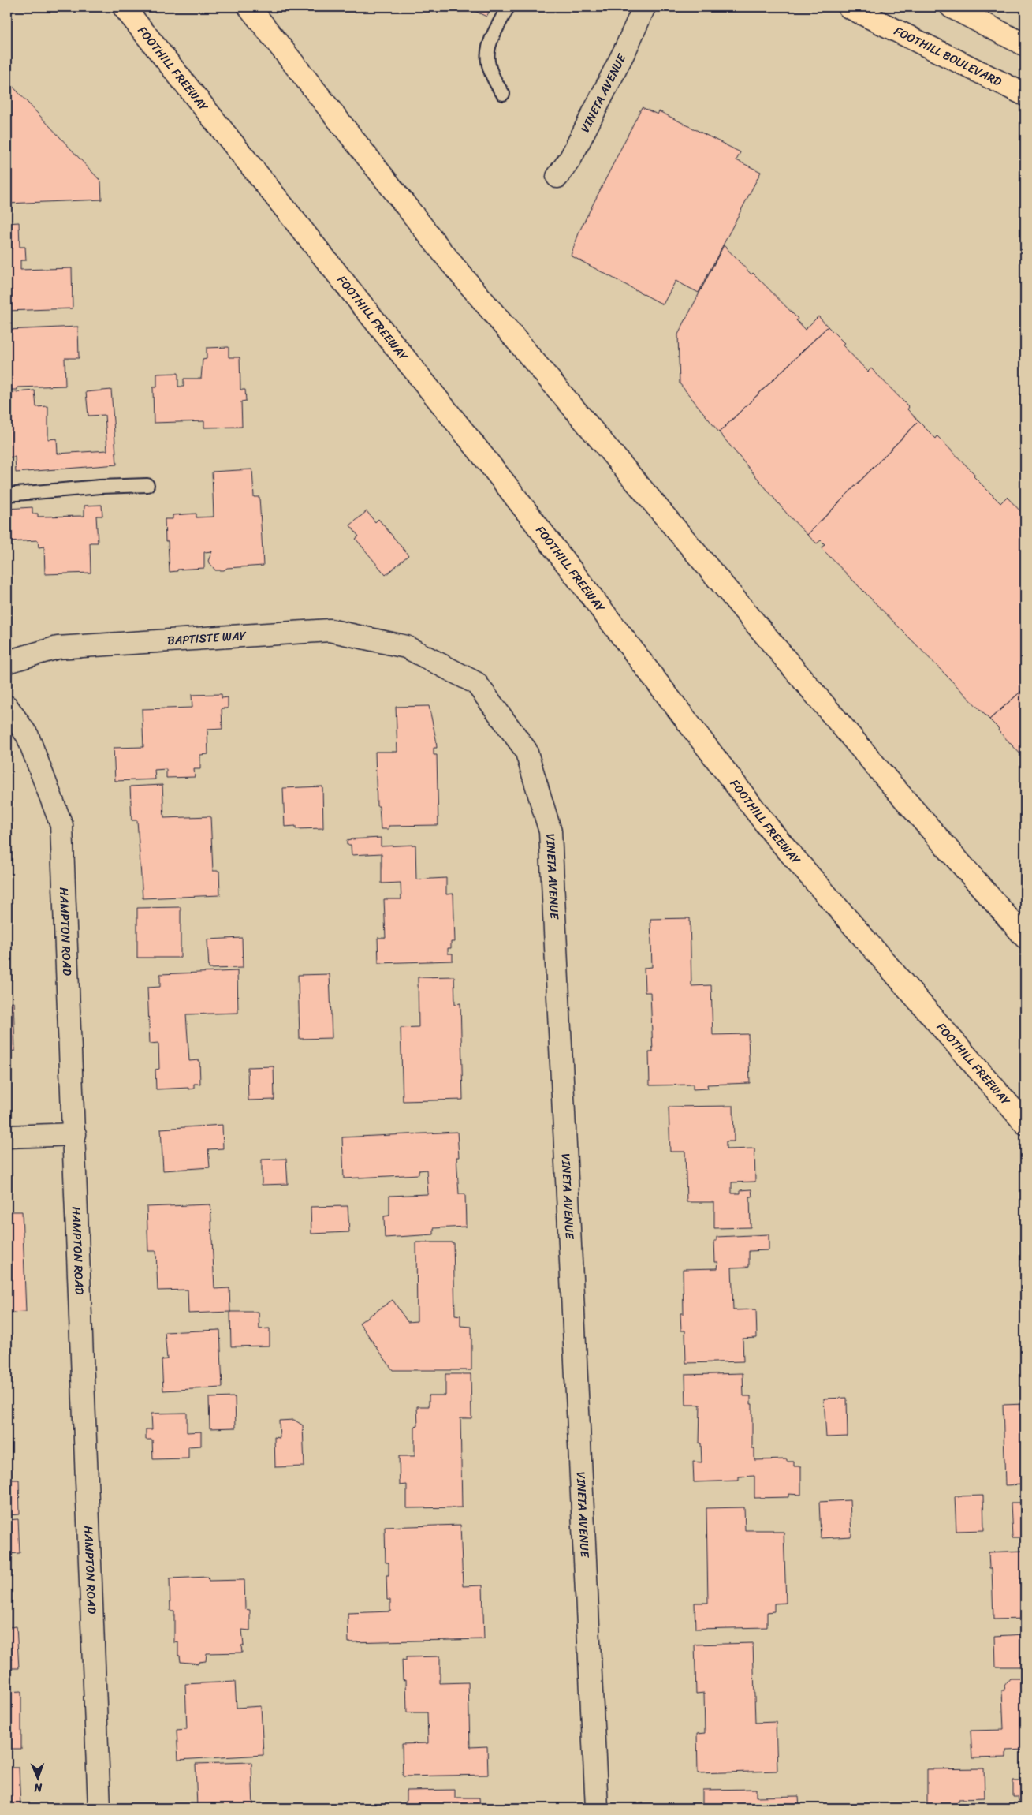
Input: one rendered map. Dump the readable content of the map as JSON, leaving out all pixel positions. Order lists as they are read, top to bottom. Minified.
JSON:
{"streets":{"main road":["FOOTHILL BOULEVARD","FOOTHILL FREEWAY"],"street":["VINETA AVENUE","BAPTISTE WAY","HAMPTON ROAD"]},"crossings":[["VINETA AVENUE","BAPTISTE WAY"]],"north":"bottom"}
